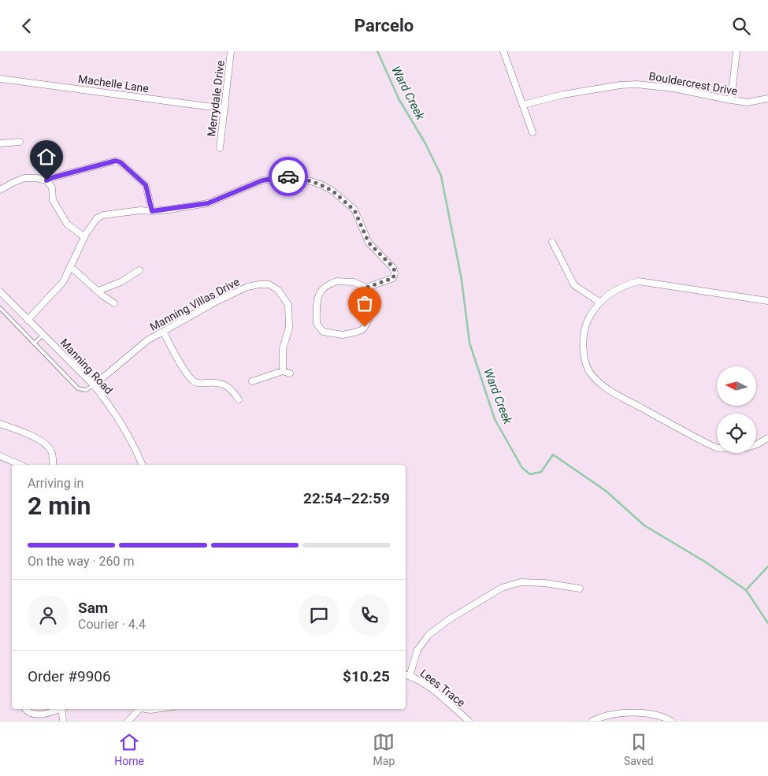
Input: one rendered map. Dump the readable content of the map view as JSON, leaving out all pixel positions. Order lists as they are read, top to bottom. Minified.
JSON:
{"streets":{"street":["Machelle Lane","Bouldercrest Drive","Merrydale Drive","Manning Villas Drive","Manning Road","Lees Trace"]},"crossings":[["Machelle Lane","Merrydale Drive"],["Manning Villas Drive","Manning Road"]],"water":["Ward Creek"],"north":"left","page":{"header":"Parcelo","heading":["2 min","Arriving in","22:54–22:59"],"panel":["Sam","Courier · 4.4","Order #9906","$10.25"],"bar":"On the way · 260 m","tabs":["Home","Map","Saved"]}}
